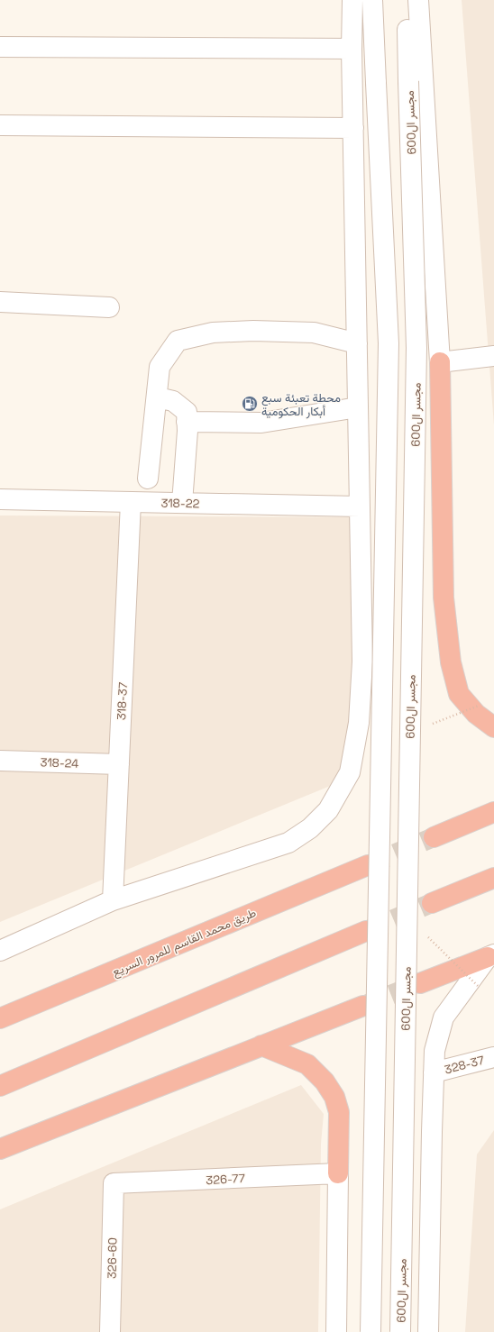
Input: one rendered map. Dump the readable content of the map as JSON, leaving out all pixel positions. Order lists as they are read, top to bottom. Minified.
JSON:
{"streets":{"highway":["طريق محمد القاسم للمرور السريع"],"street":["مجسر ال600","318-22","318-37","318-24","328-37","326-77","326-60"]},"crossings":[["318-22","318-37"],["318-37","318-24"],["326-77","326-60"]],"places":{"fuel station":["محطة تعبئة سبع أبكار الحكومية"]}}
